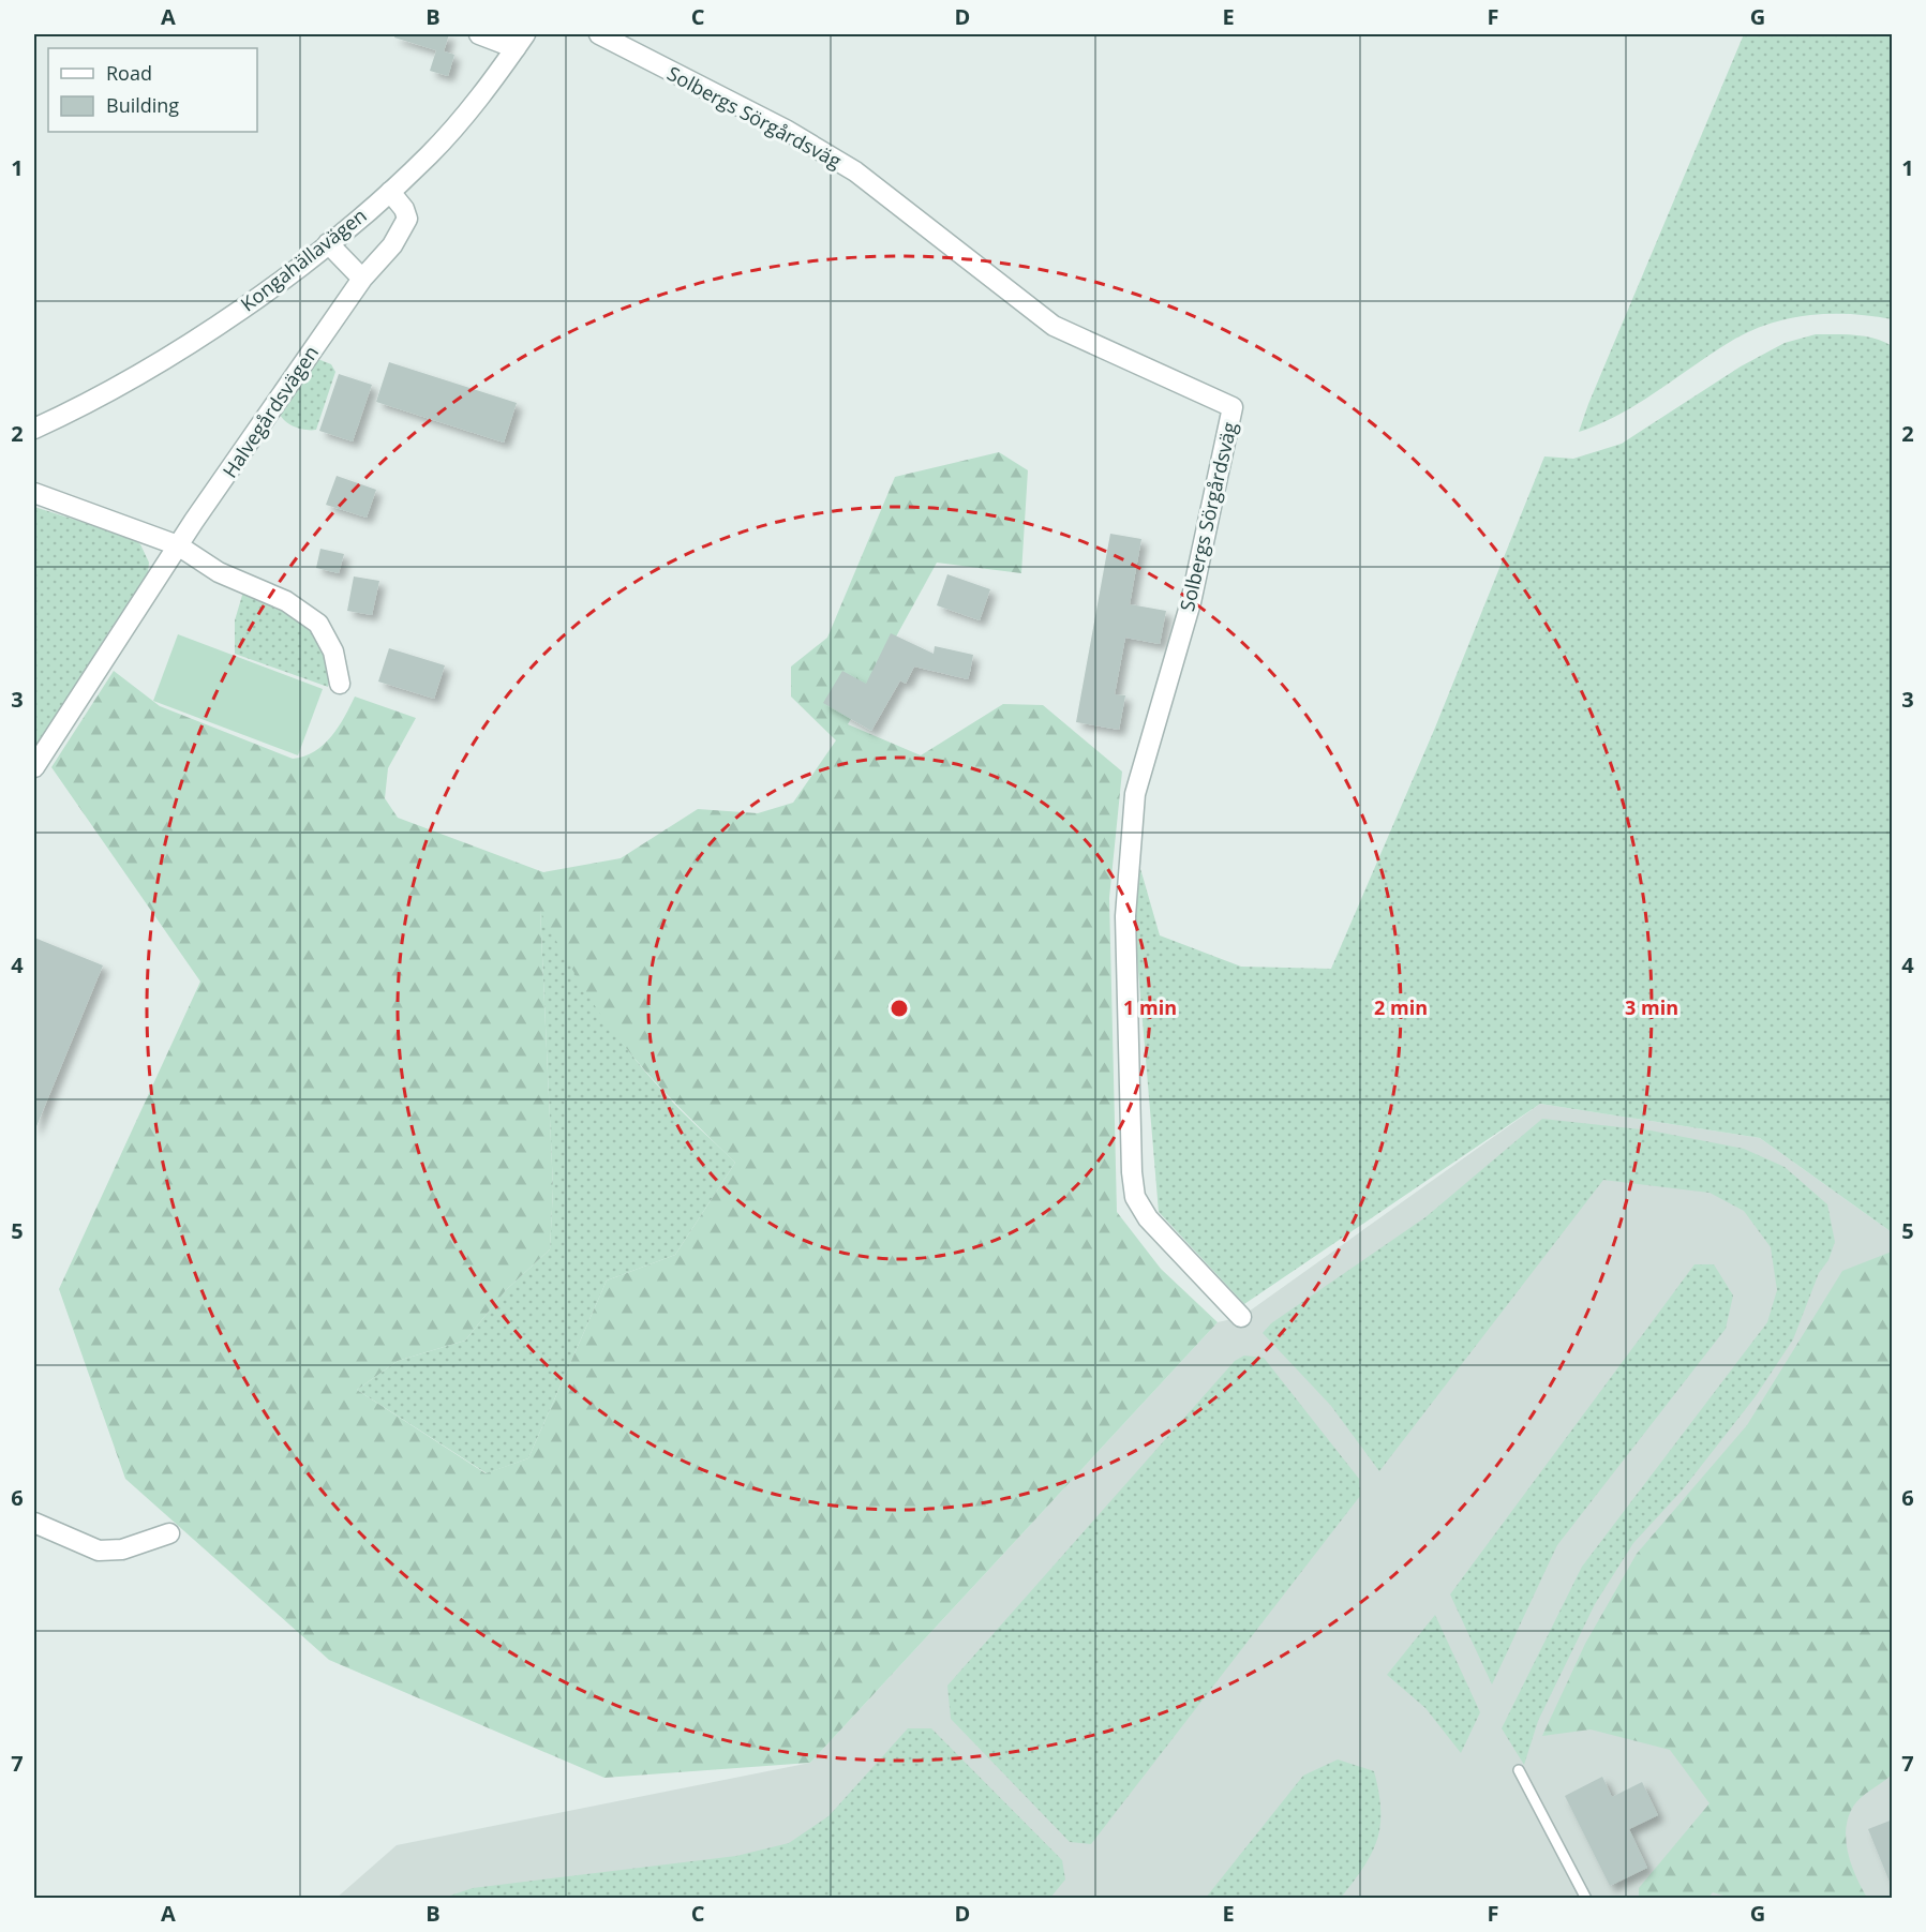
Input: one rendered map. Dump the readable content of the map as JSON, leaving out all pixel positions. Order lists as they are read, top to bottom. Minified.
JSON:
{"streets":{"street":["Solbergs Sörgårdsväg","Kongahällavägen","Halvegårdsvägen"]},"crossings":[["Kongahällavägen","Halvegårdsvägen"]],"legend":["Road","Building"],"grid":{"columns":["A","B","C","D","E","F","G"],"rows":["1","2","3","4","5","6","7"]},"rings":["1 min","2 min","3 min"]}
